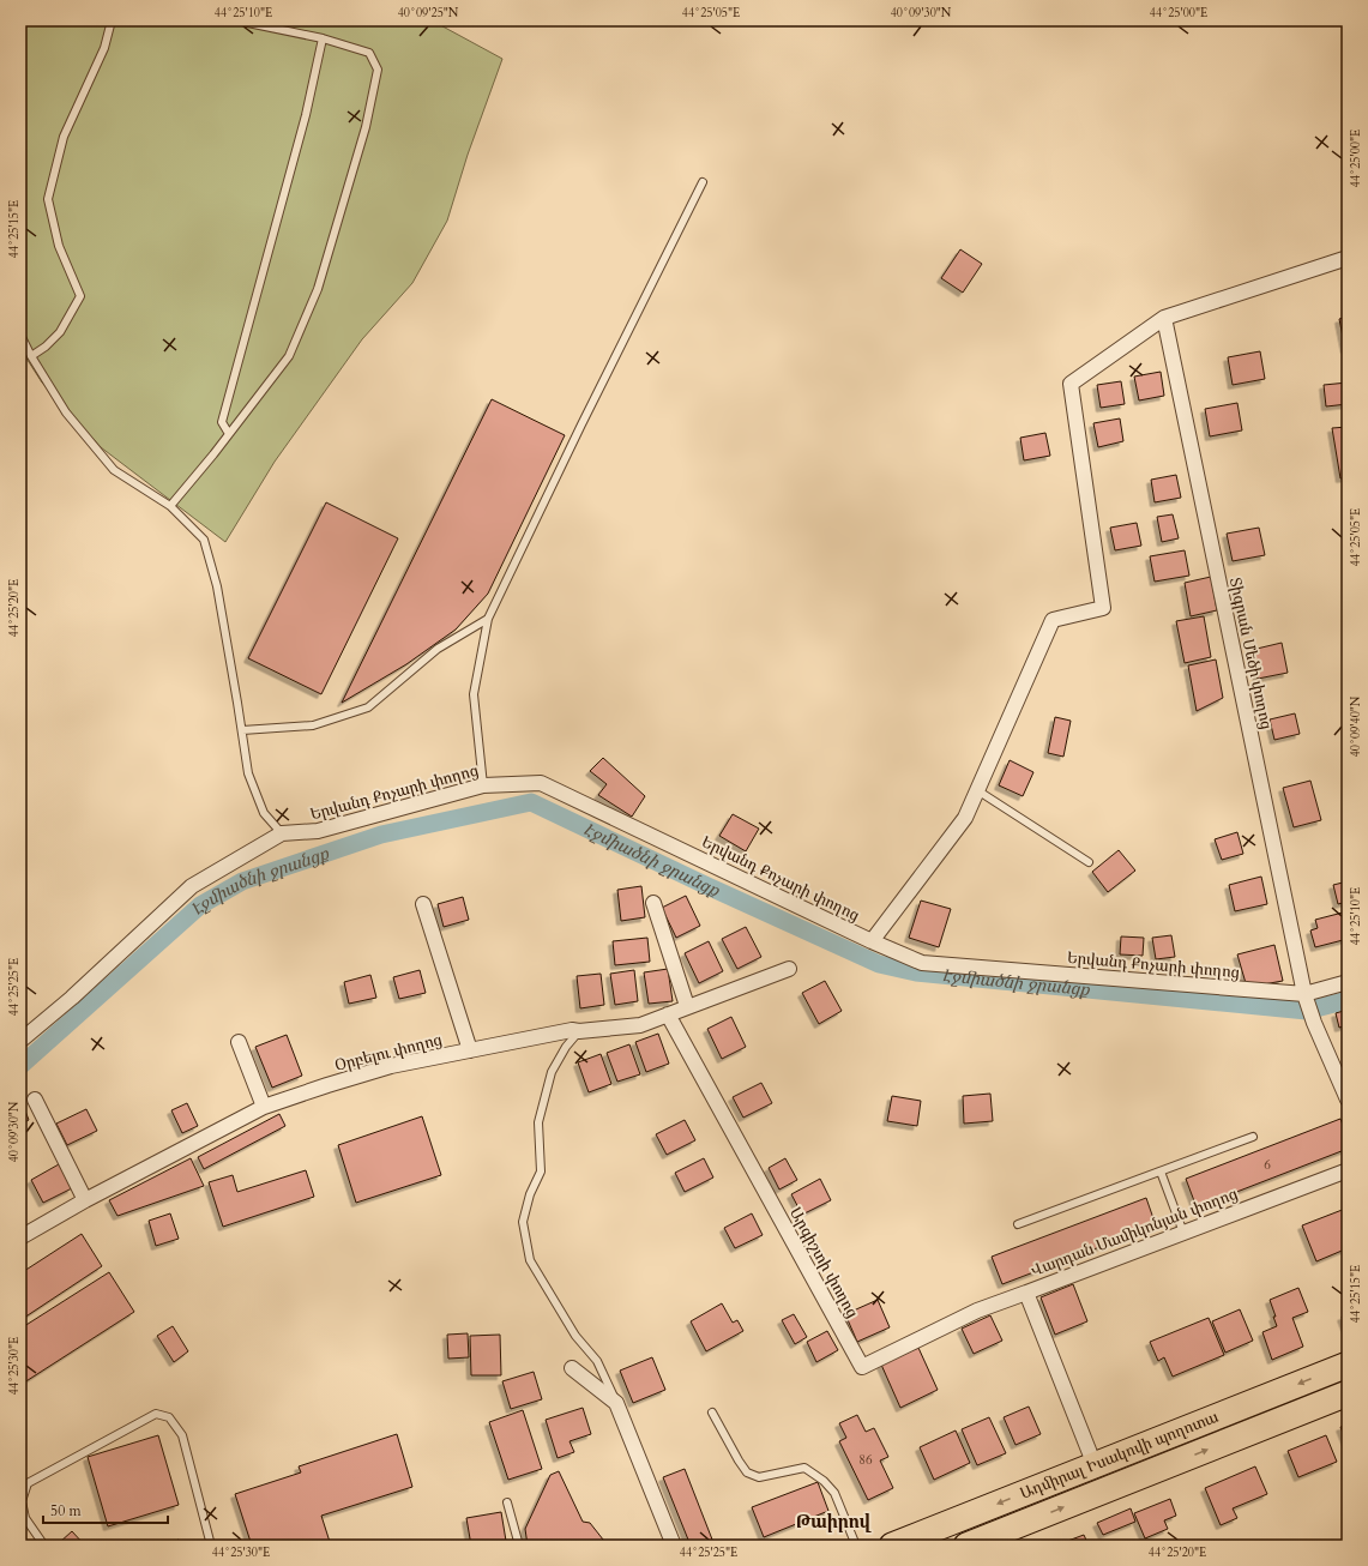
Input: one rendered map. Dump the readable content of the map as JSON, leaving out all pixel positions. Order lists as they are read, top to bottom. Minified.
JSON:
{"streets":{"highway":["Ադմիրալ Իսակովի պողոտա"],"street":["Տիգրան Մեծի փողոց","Երվանդ Քոչարի փողոց","Օրբելու փողոց","Վարդան Մամիկոնյան փողոց","Արգիշտի փողոց"]},"crossings":[["Տիգրան Մեծի փողոց","Երվանդ Քոչարի փողոց"],["Օրբելու փողոց","Արգիշտի փողոց"],["Վարդան Մամիկոնյան փողոց","Արգիշտի փողոց"],["Վարդան Մամիկոնյան փողոց","Ադմիրալ Իսակովի պողոտա"]],"districts":["Թաիրով"],"water":["Էջմիածնի ջրանցք"],"house_numbers":["6","86"],"scale_bar":"50 m","coordinates":["44°25'10\"E","40°09'25\"N","44°25'05\"E","40°09'30\"N","44°25'00\"E","44°25'15\"E","44°25'20\"E","40°09'40\"N","44°25'25\"E","44°25'30\"E"]}
